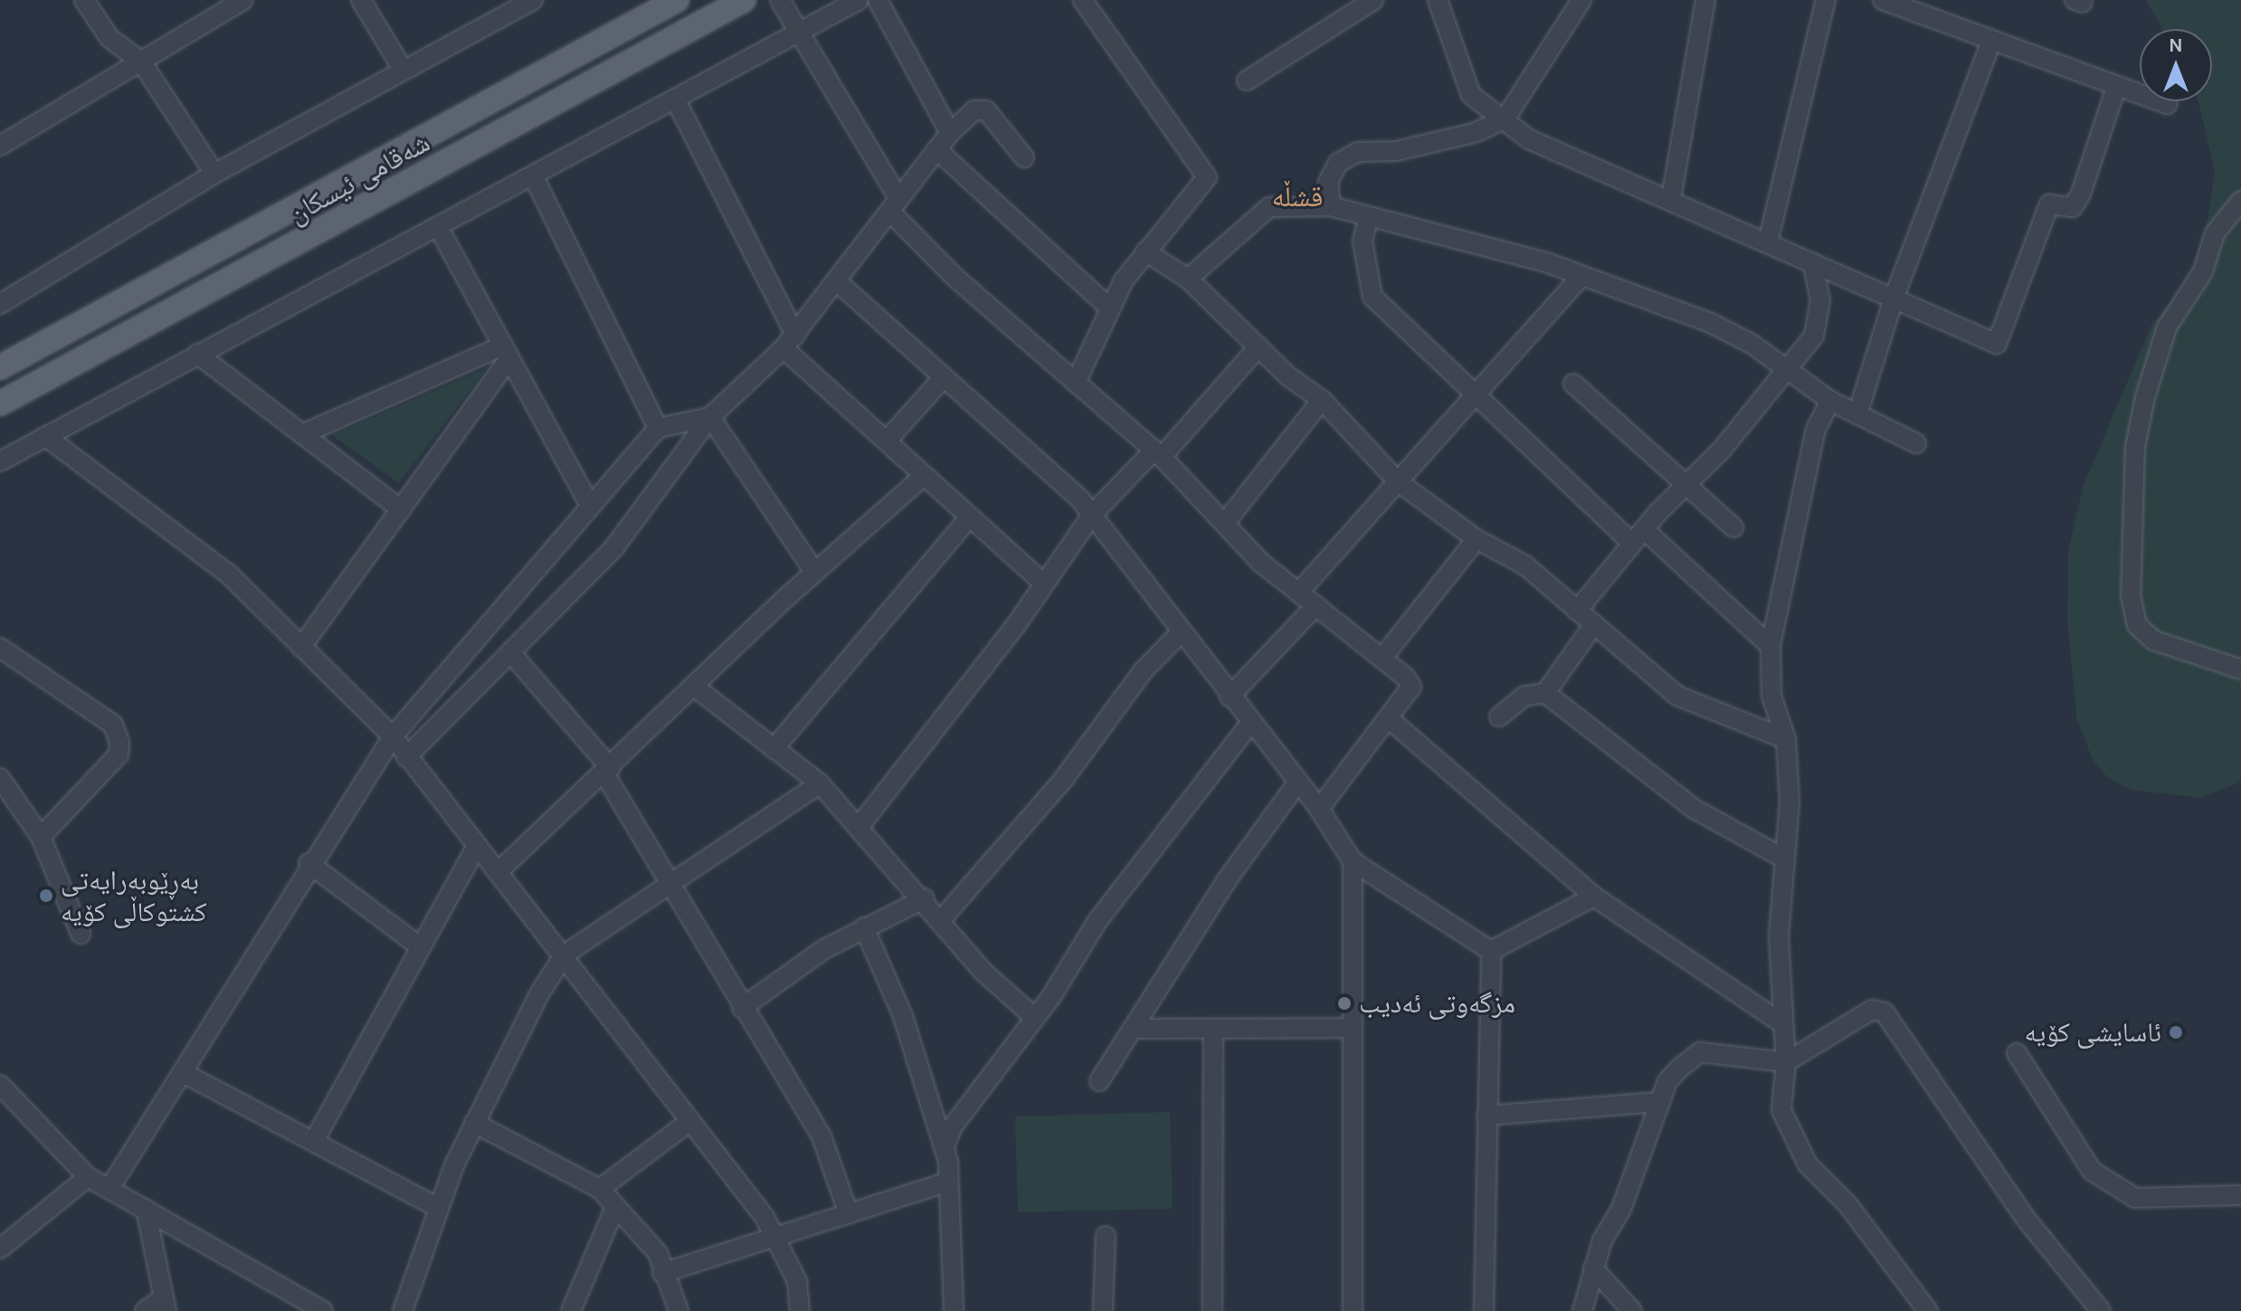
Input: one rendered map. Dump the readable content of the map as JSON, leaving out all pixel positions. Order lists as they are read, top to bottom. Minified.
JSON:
{"streets":{"main road":["شەقامی ئیسکان"]},"districts":["قشڵه‌"],"places":["بەڕێوبەرایەتی کشتوکاڵی کۆیە","مزگەوتی ئەدیب","ئاسایشی کۆیە"],"north":"top"}
